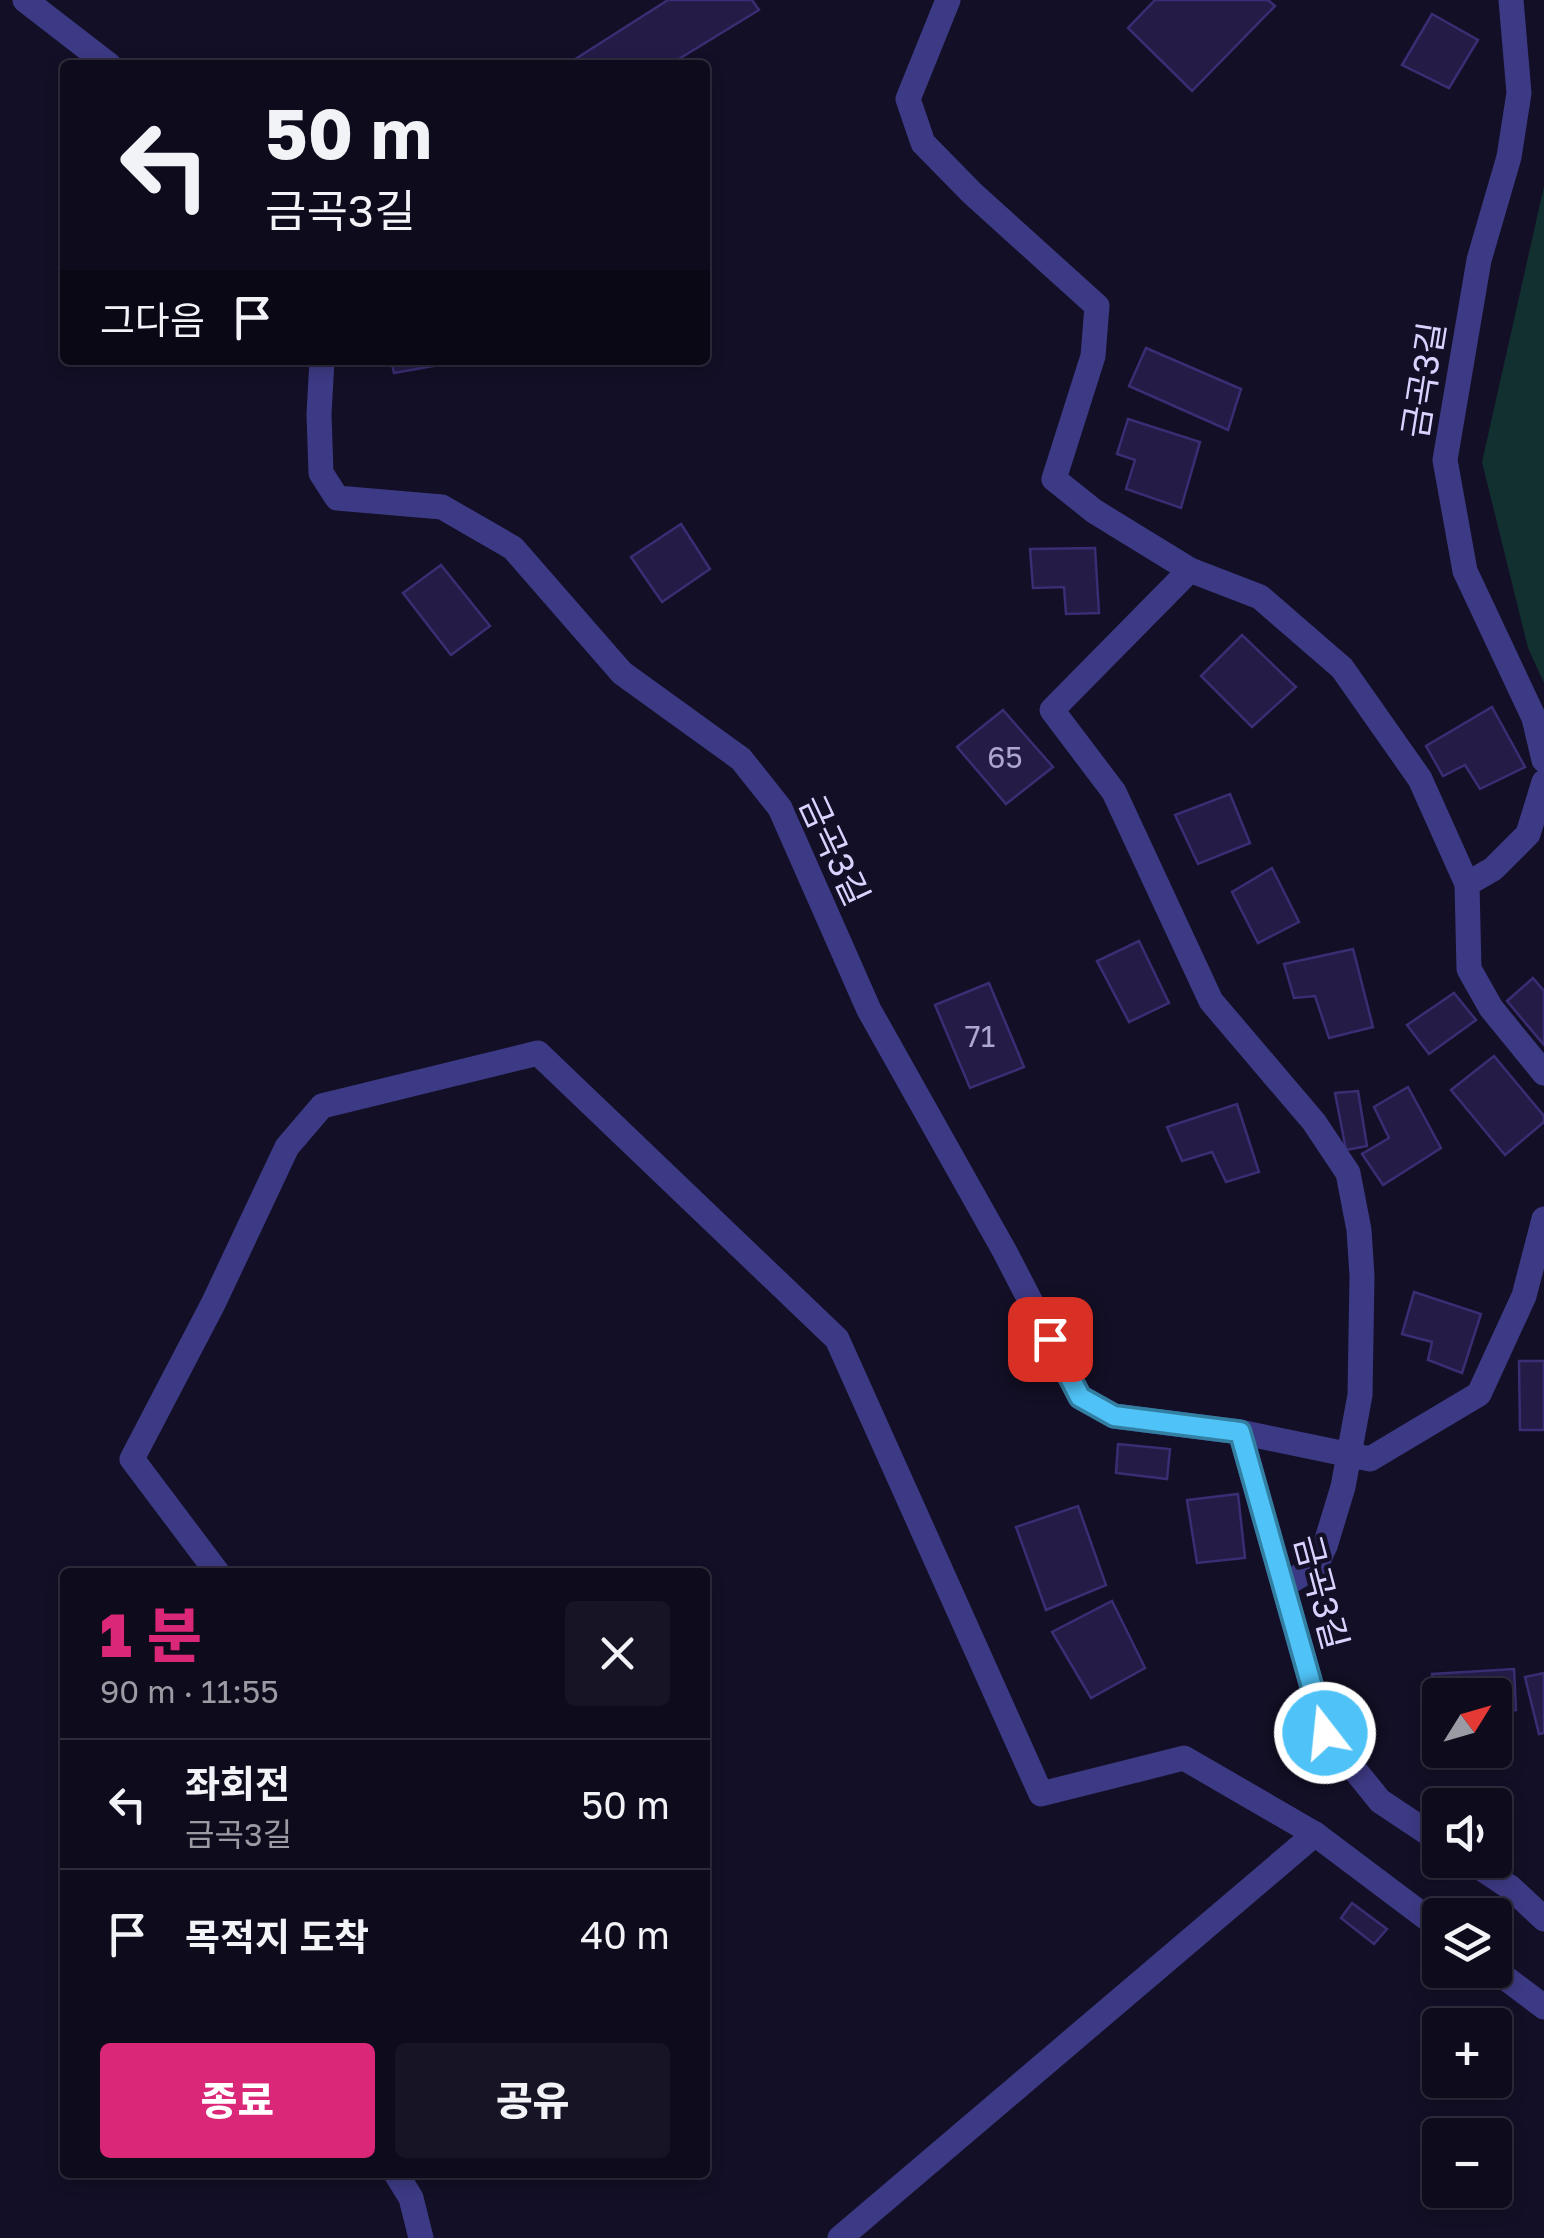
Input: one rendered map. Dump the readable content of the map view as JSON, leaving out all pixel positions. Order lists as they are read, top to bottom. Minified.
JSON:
{"streets":{"lane":["금곡3길"]},"house_numbers":["65","71"],"north":"top right","page":{"turn":["50 m","금곡3길"],"then":"그다음","heading":["1 분","90 m · 11:55"],"map_buttons":["+","−"],"list":[{"name":"좌회전","note":"금곡3길","value":"50 m"},{"name":"목적지 도착","value":"40 m"}],"buttons":["종료","공유"]}}
